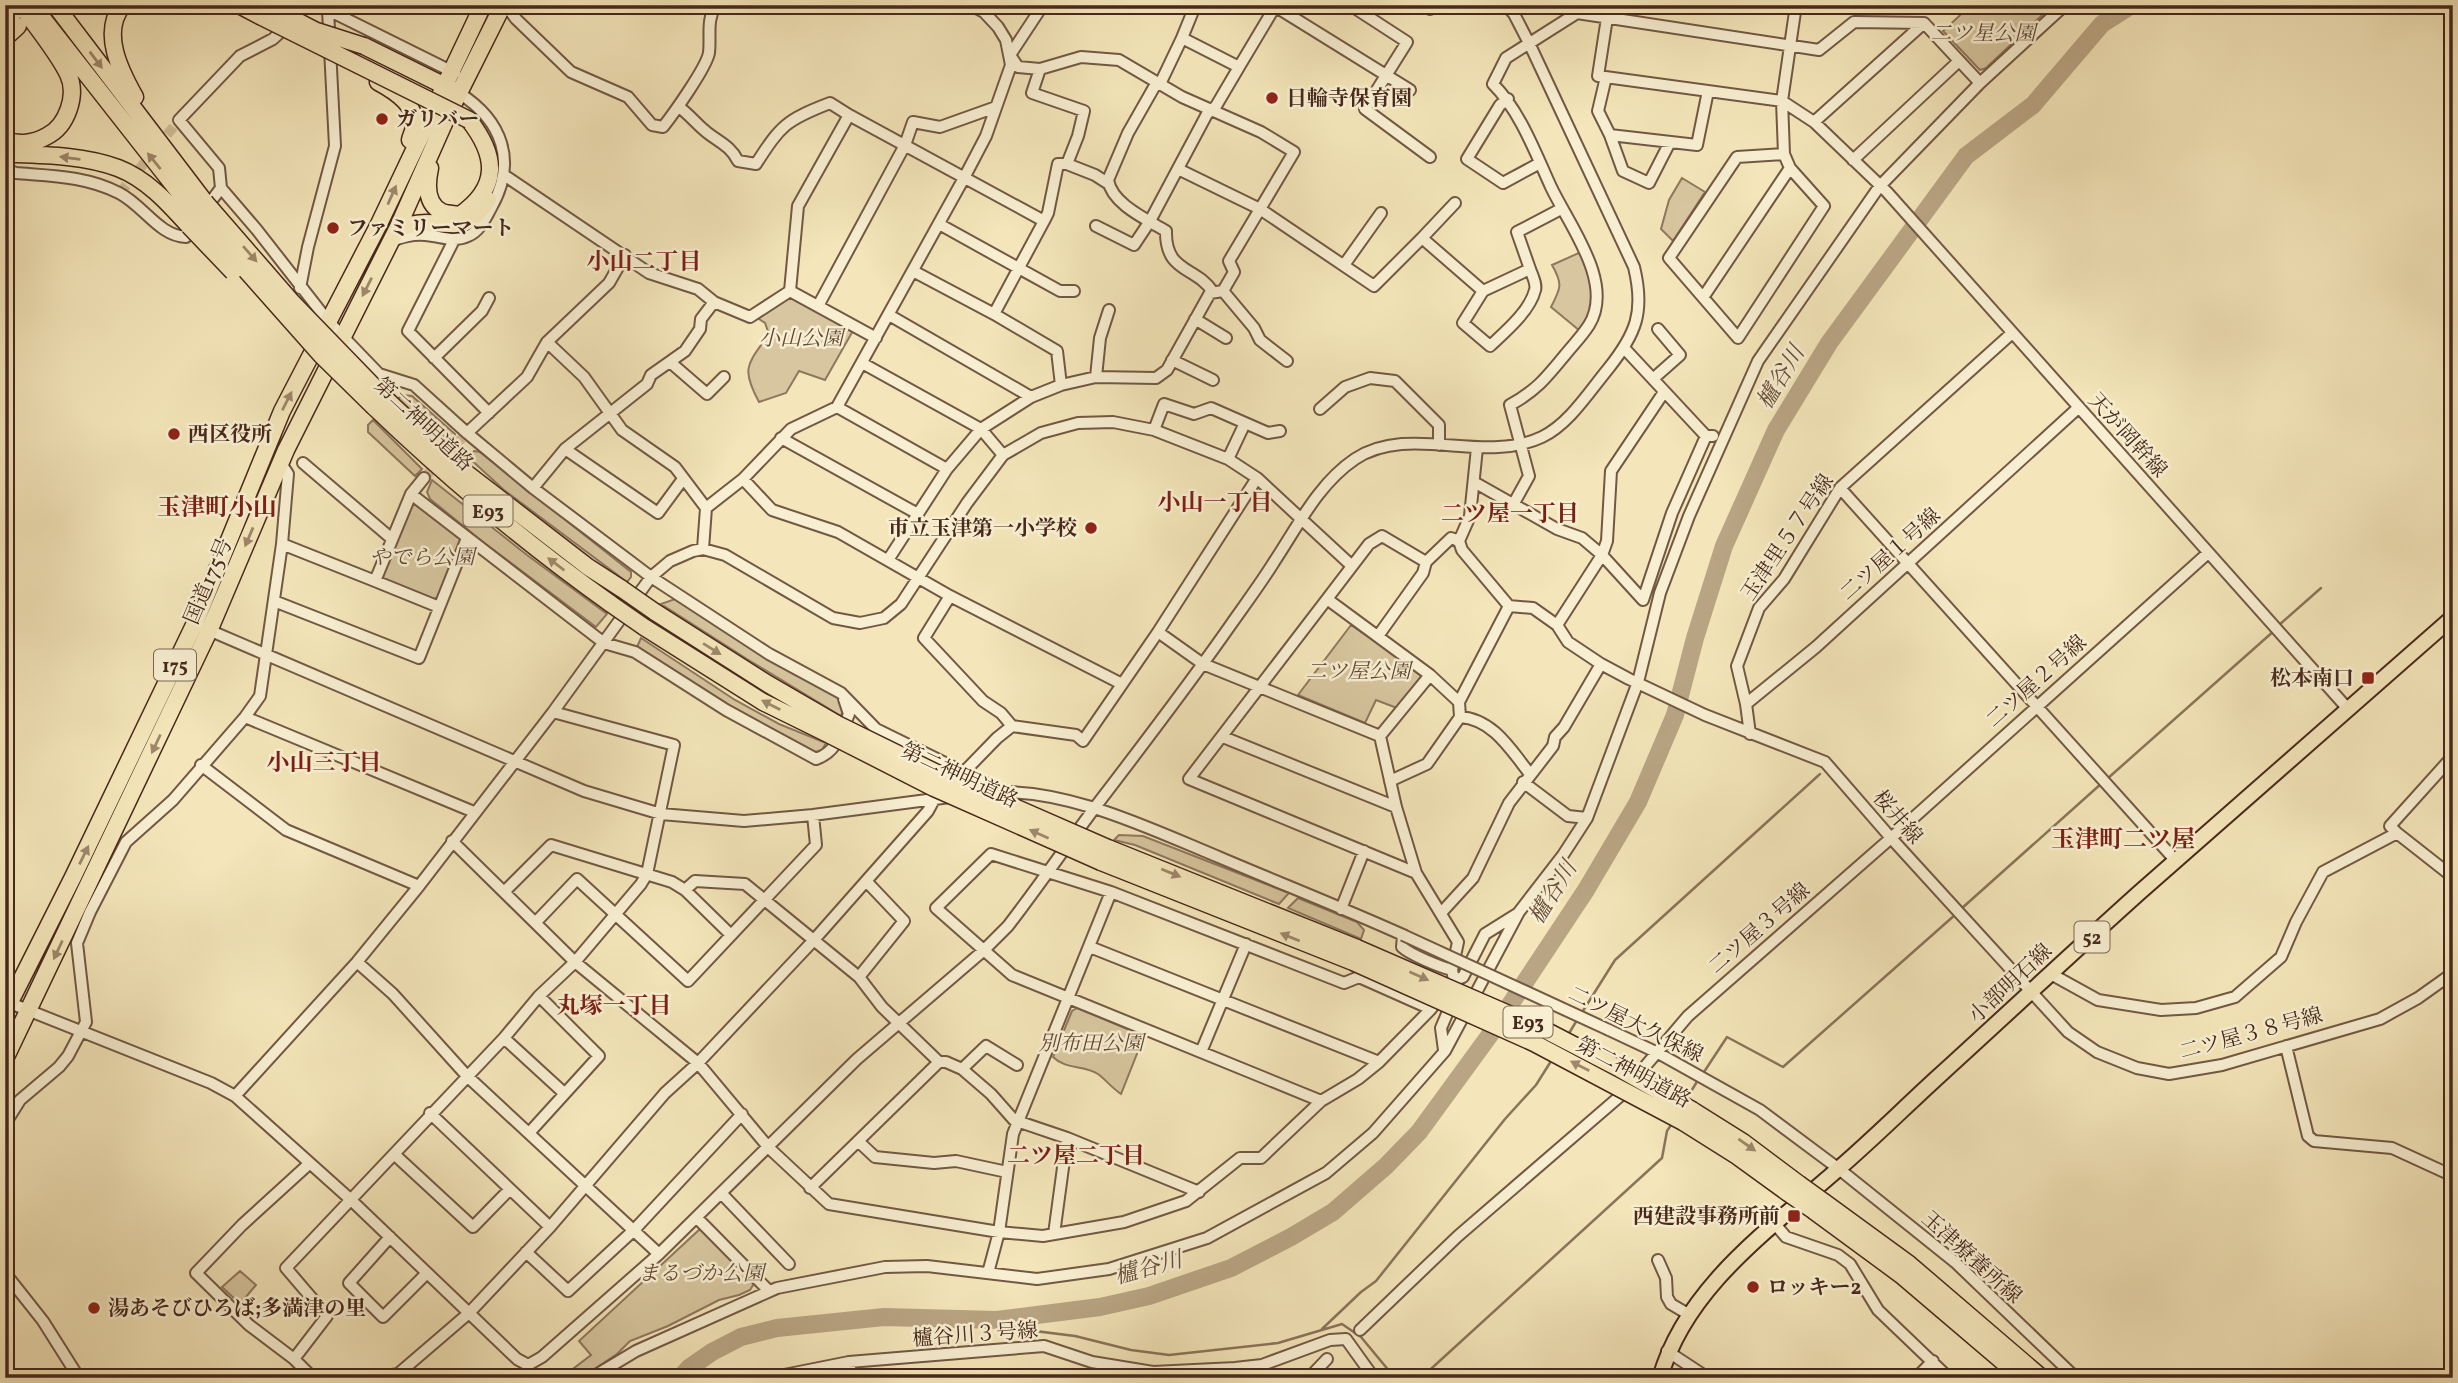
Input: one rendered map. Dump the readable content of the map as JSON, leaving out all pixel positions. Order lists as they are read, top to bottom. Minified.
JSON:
{"streets":{"highway":["第二神明道路","E93","国道175号","175"],"main road":["52","小部明石線"],"street":["天が岡幹線","玉津里５７号線","二ツ屋１号線","二ツ屋２号線","桜井線","二ツ屋３号線","二ツ屋大久保線","二ツ屋３８号線","玉津療養所線","櫨谷川３号線"]},"crossings":[["天が岡幹線","玉津里５７号線"],["天が岡幹線","二ツ屋１号線"],["天が岡幹線","二ツ屋２号線"],["天が岡幹線","小部明石線"],["玉津里５７号線","二ツ屋１号線"],["二ツ屋２号線","桜井線"],["二ツ屋２号線","二ツ屋３号線"],["桜井線","二ツ屋３号線"],["桜井線","小部明石線"],["桜井線","二ツ屋３８号線"],["二ツ屋３号線","二ツ屋大久保線"],["小部明石線","二ツ屋大久保線"],["小部明石線","二ツ屋３８号線"],["小部明石線","玉津療養所線"],["二ツ屋大久保線","玉津療養所線"]],"districts":["小山二丁目","小山一丁目","玉津町小山","二ツ屋一丁目","小山三丁目","玉津町二ツ屋","丸塚一丁目","二ツ屋二丁目"],"water":["櫨谷川"],"parks":["二ツ星公園","小山公園","やでら公園","二ツ屋公園","別布田公園","まるづか公園"],"places":{"other":["日輪寺保育園","ガリバー","ファミリーマート","西区役所","市立玉津第一小学校","ロッキー2","湯あそびひろば;多満津の里"],"transit":["松本南口","西建設事務所前"]}}
